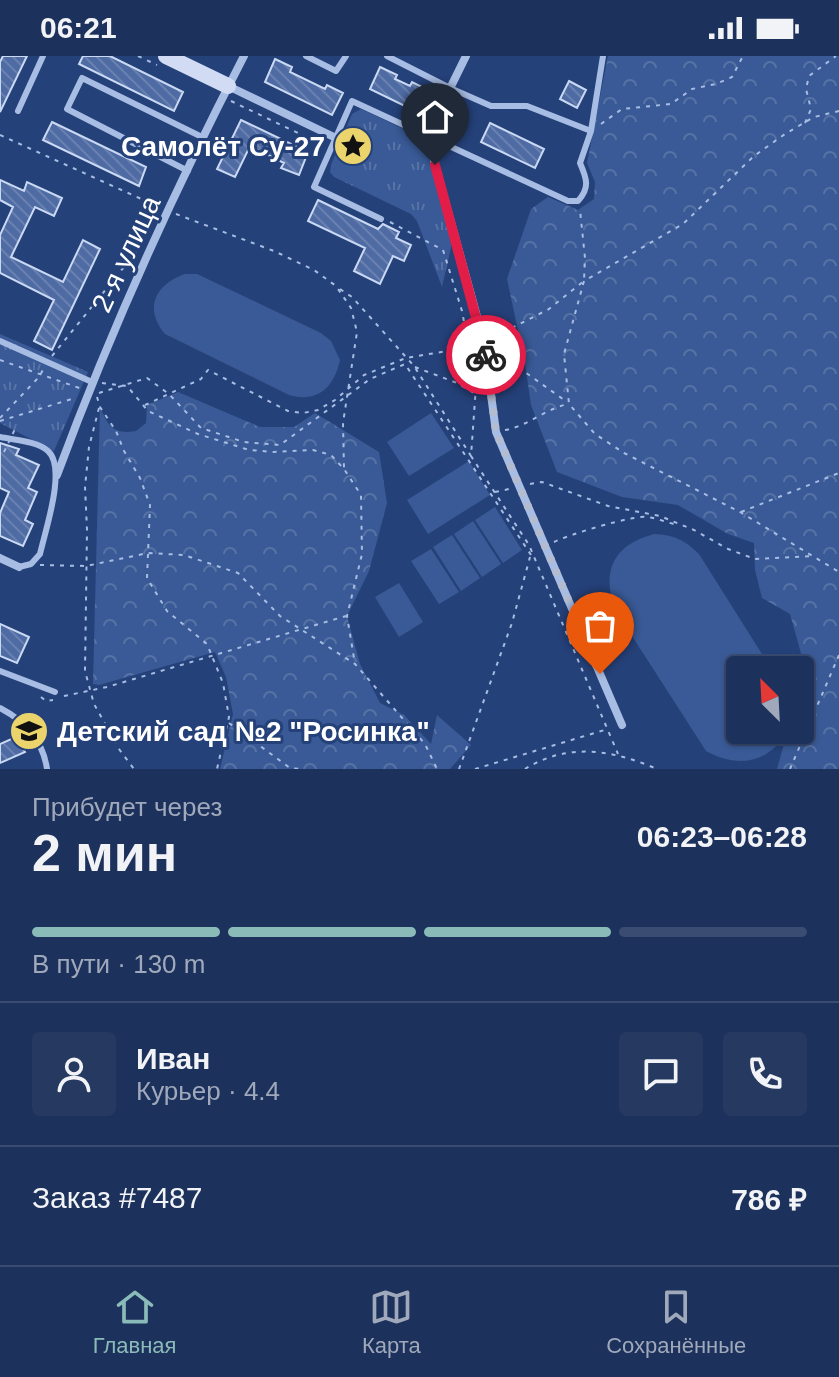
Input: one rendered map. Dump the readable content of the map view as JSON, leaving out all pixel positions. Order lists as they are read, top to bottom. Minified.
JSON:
{"streets":{"street":["2-я улица"]},"places":{"place":["Самолёт Су-27"],"school or university":["Детский сад №2 \"Росинка\""]},"north":"top left","page":{"status":"06:21","heading":["2 мин","Прибудет через","06:23–06:28"],"panel":["Иван","Курьер · 4.4","Заказ #7487","786 ₽"],"bar":"В пути · 130 m","tabs":["Главная","Карта","Сохранённые"]}}
